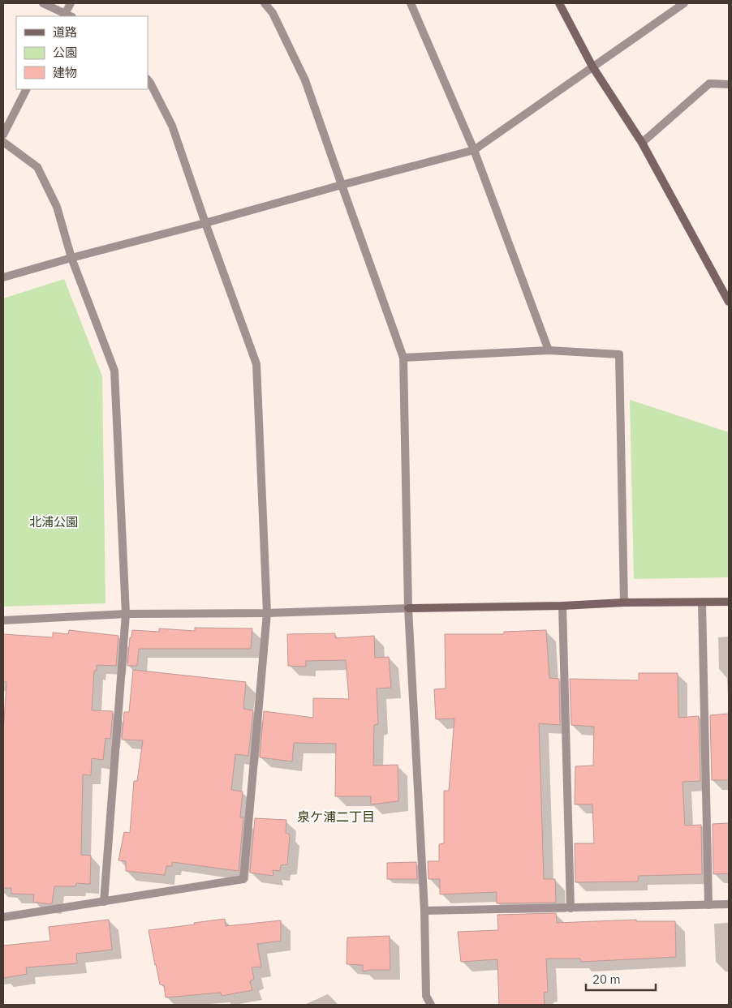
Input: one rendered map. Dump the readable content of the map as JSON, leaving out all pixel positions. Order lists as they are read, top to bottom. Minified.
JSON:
{"districts":["泉ケ浦二丁目"],"parks":["北浦公園"],"legend":["道路","公園","建物"],"scale_bar":"20 m"}
